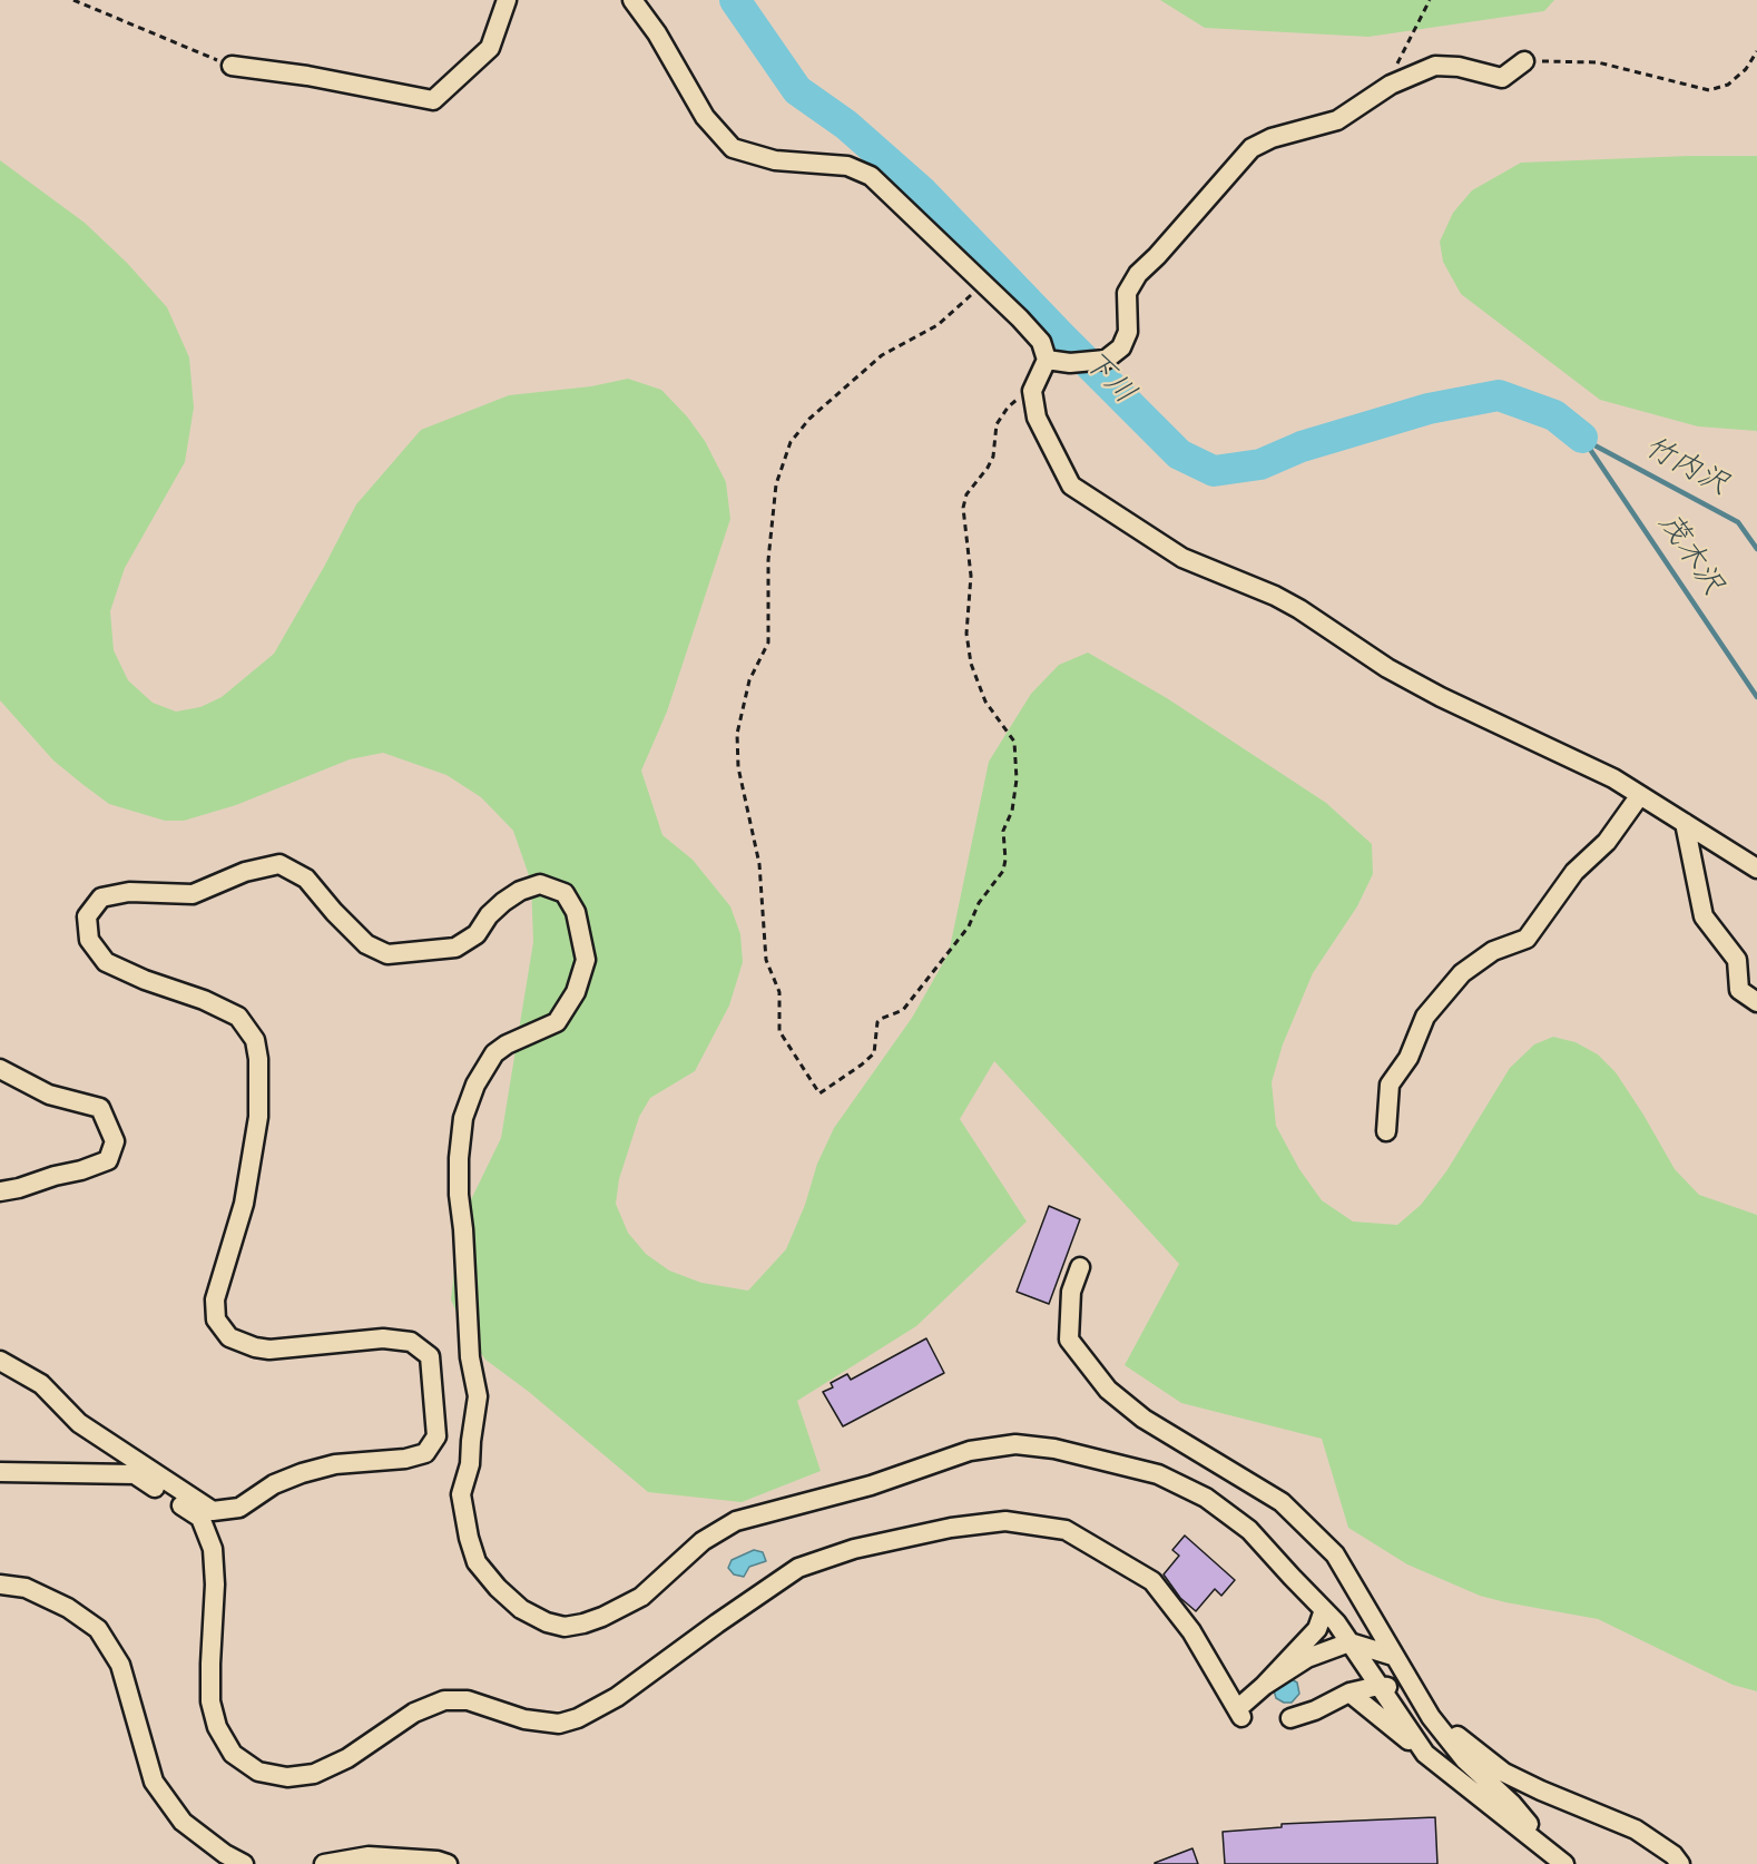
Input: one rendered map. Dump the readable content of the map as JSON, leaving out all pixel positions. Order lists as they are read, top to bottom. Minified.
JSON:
{"water":["下川","竹内沢","茂木沢"]}
